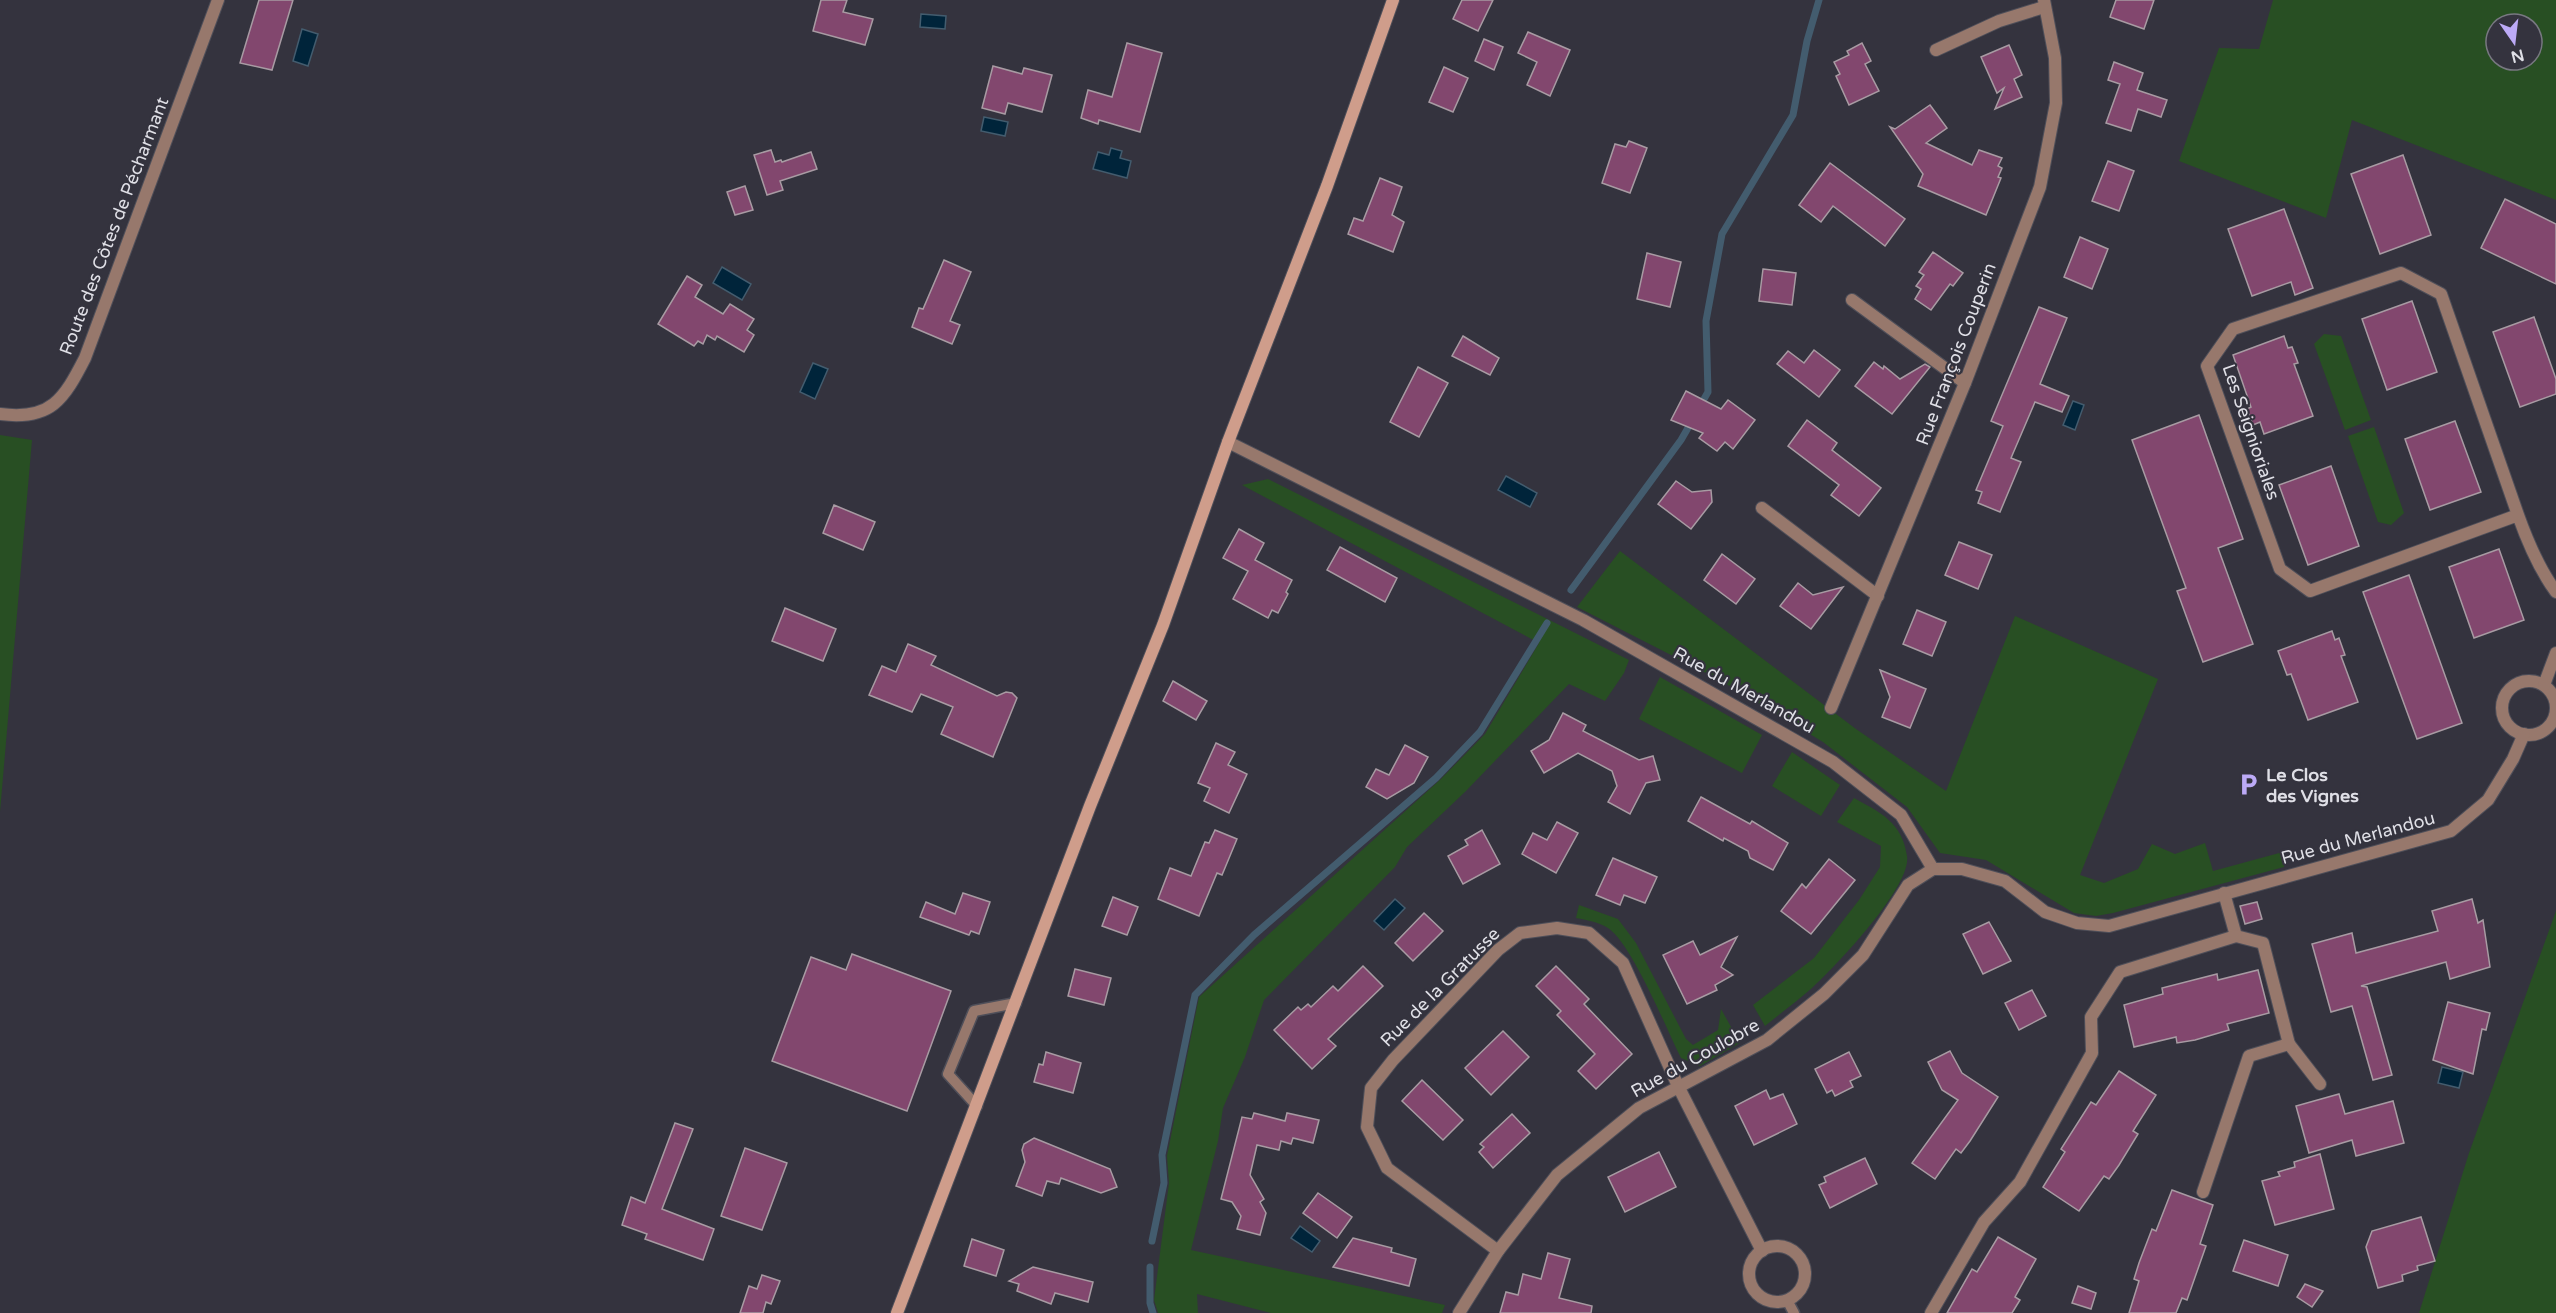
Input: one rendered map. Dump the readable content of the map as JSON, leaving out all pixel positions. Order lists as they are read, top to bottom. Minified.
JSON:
{"streets":{"street":["Route des Côtes de Pécharmant","Rue François Couperin","Les Seignioriales","Rue du Merlandou","Rue de la Gratusse","Rue du Coulobre"]},"crossings":[["Rue du Merlandou","Rue du Coulobre"],["Rue de la Gratusse","Rue du Coulobre"]],"places":{"parking":["Le Clos des Vignes"]},"north":"bottom"}
